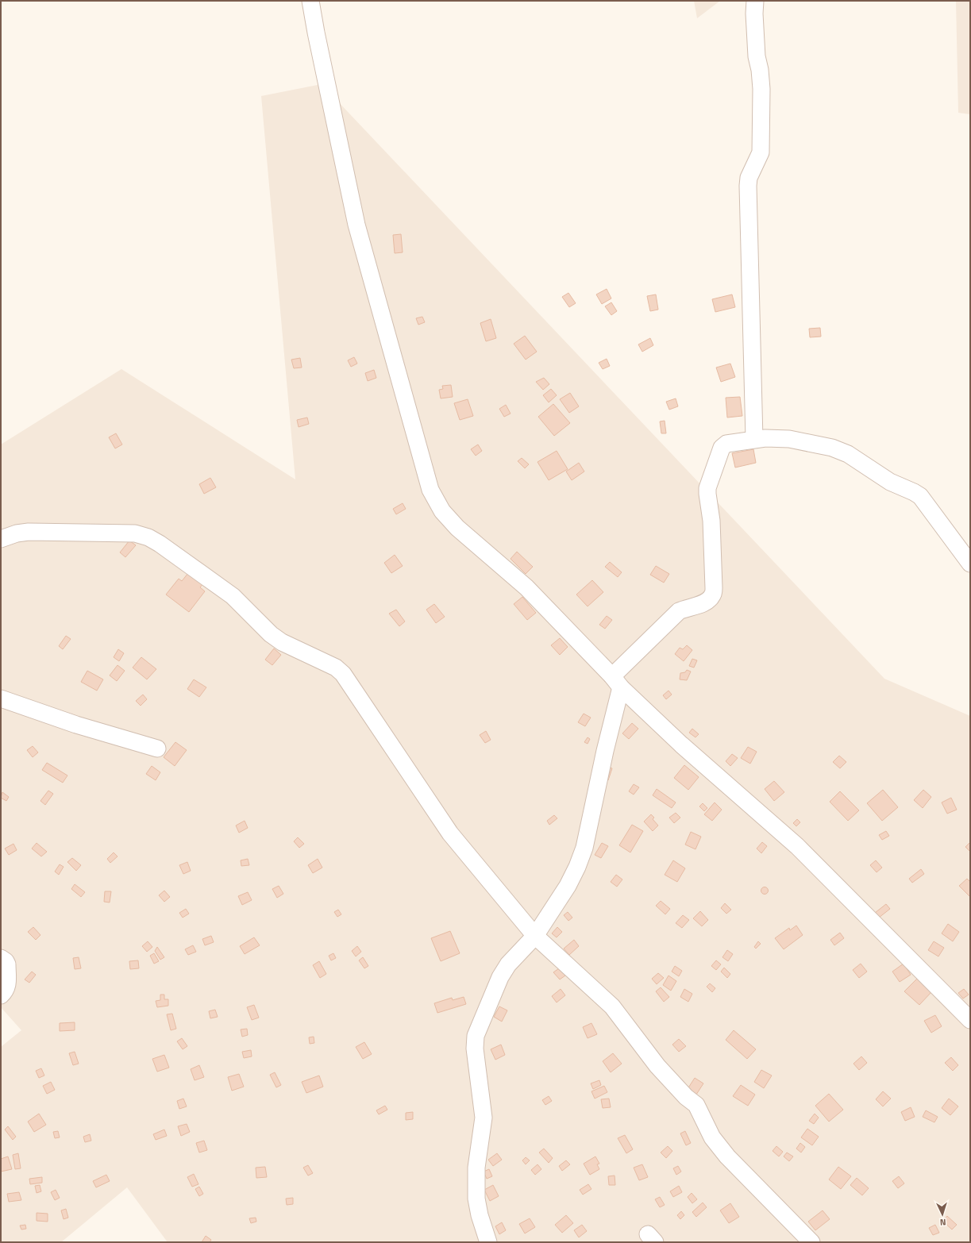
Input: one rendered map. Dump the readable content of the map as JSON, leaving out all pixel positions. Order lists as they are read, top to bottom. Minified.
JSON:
{"north":"bottom"}
